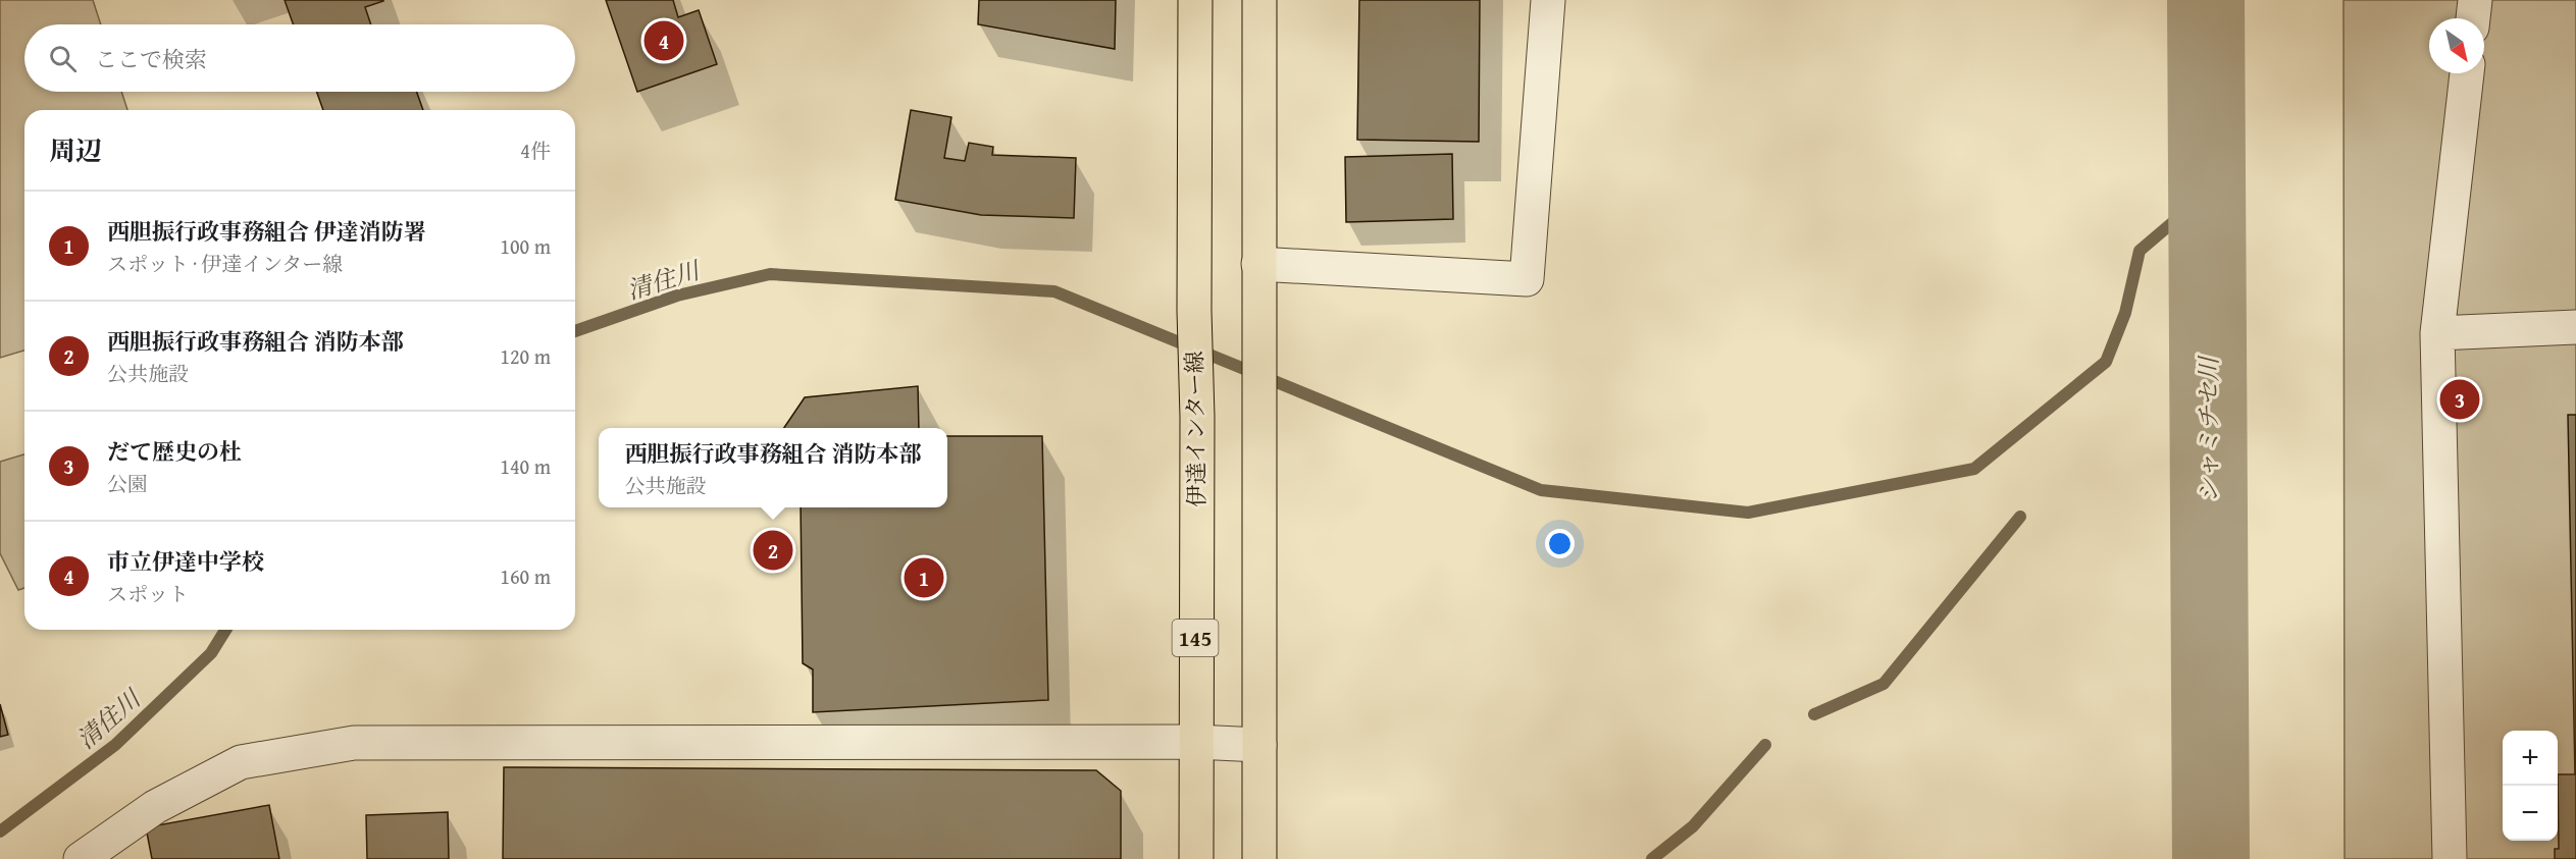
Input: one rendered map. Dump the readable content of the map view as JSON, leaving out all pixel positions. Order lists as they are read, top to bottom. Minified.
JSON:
{"streets":{"main road":["伊達インター線","145"]},"water":["清住川","シャミチセ川"],"north":"bottom right","page":{"pins":["4","3","2","1"],"search":"ここで検索","heading":["周辺","4件"],"list":[{"mark":"1","name":"西胆振行政事務組合 伊達消防署","note":"スポット · 伊達インター線","value":"100 m"},{"mark":"2","name":"西胆振行政事務組合 消防本部","note":"公共施設","value":"120 m"},{"mark":"3","name":"だて歴史の杜","note":"公園","value":"140 m"},{"mark":"4","name":"市立伊達中学校","note":"スポット","value":"160 m"}],"popup":["西胆振行政事務組合 消防本部","公共施設"],"map_buttons":["+","−"]}}
